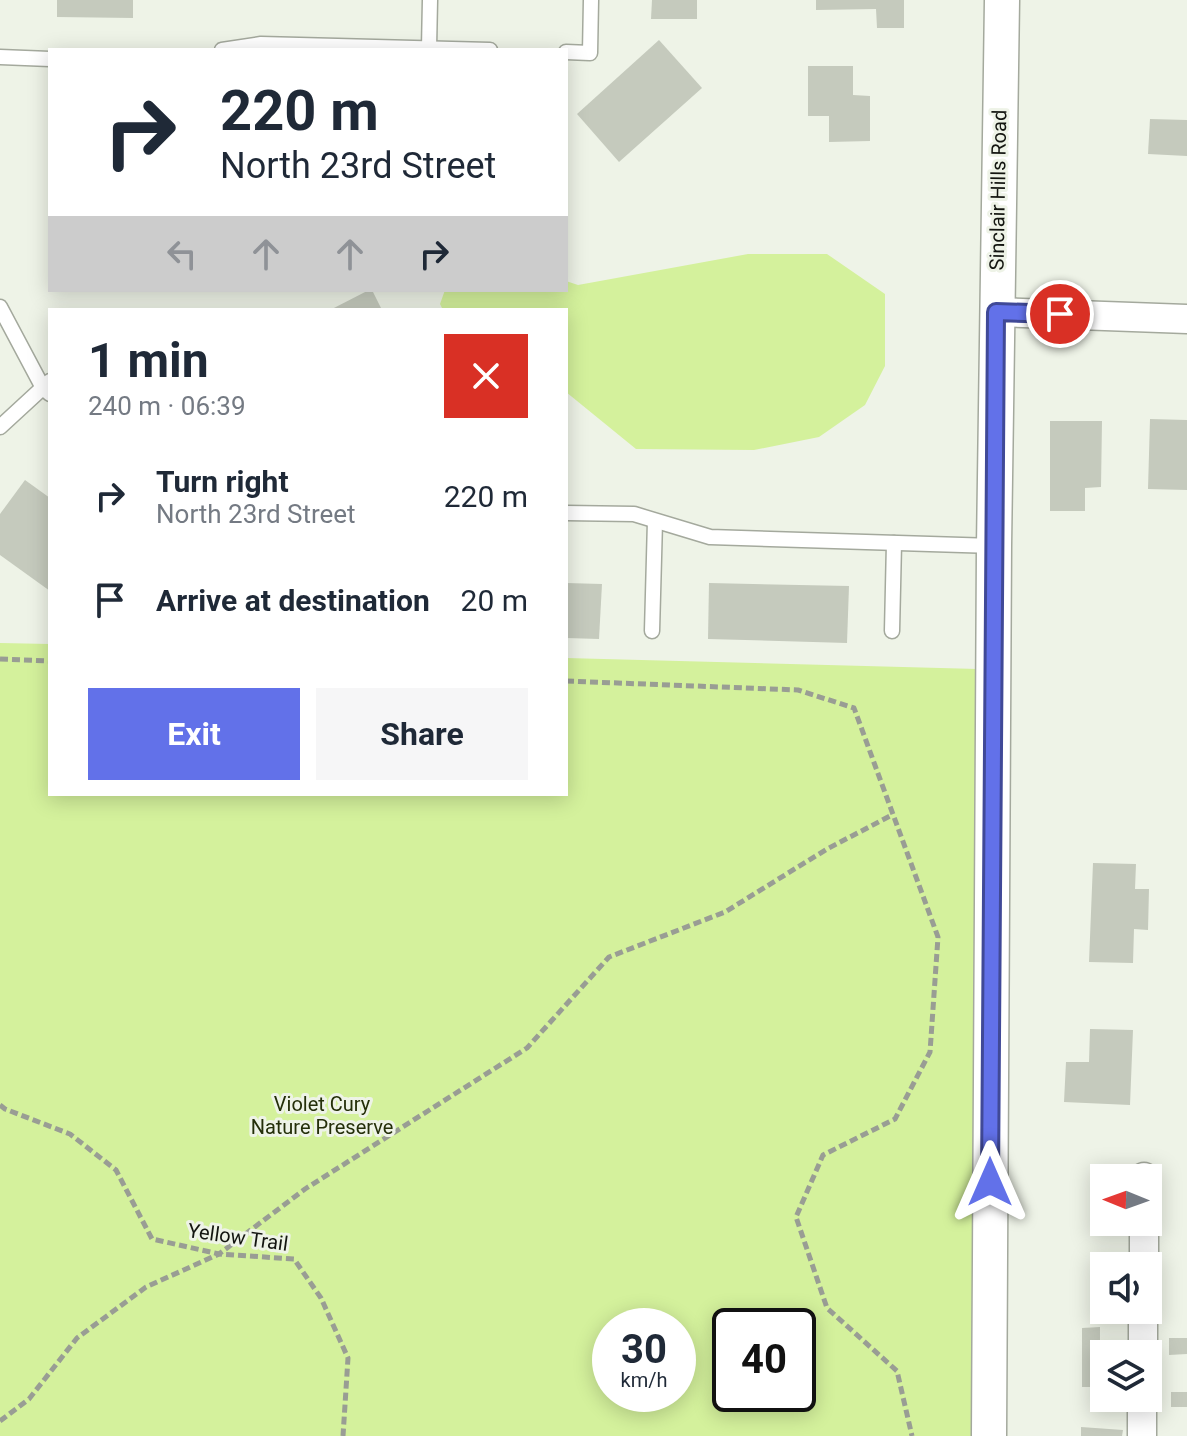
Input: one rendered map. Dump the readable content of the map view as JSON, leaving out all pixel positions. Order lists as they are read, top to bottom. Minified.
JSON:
{"streets":{"street":["Sinclair Hills Road"],"path":["Yellow Trail"]},"parks":["Violet Cury Nature Preserve"],"north":"left","page":{"turn":["220 m","North 23rd Street"],"heading":["1 min","240 m · 06:39"],"list":[{"name":"Turn right","note":"North 23rd Street","value":"220 m"},{"name":"Arrive at destination","value":"20 m"}],"buttons":["Exit","Share"],"speed":"30 km/h","limit":"40"}}
